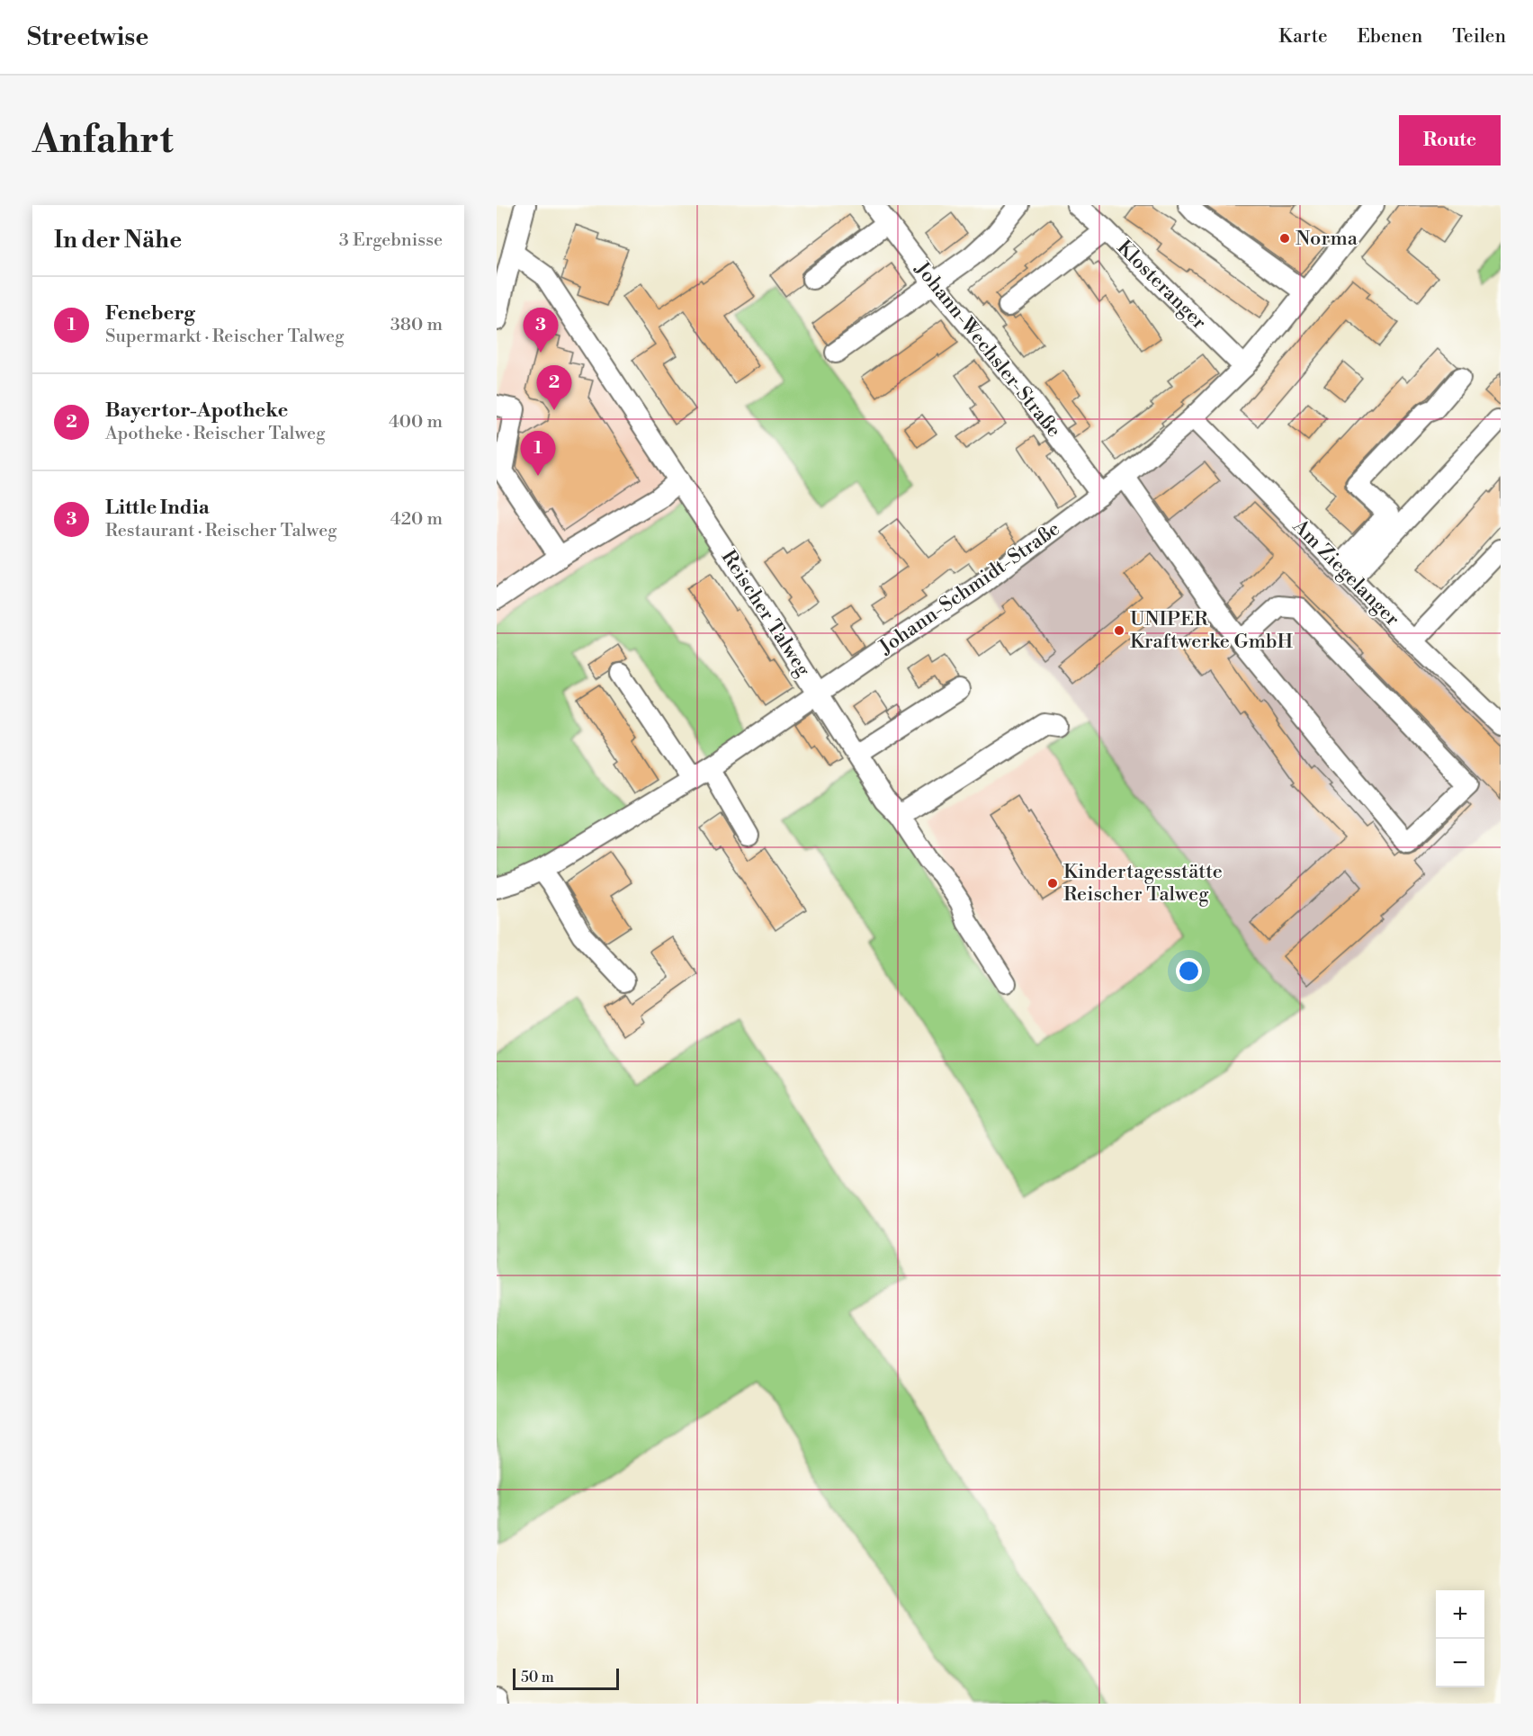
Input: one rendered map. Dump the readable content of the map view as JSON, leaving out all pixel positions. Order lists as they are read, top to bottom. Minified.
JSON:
{"streets":{"street":["Klosteranger","Johann-Wechsler-Straße","Am Ziegelanger","Johann-Schmidt-Straße","Reischer Talweg"]},"crossings":[["Klosteranger","Johann-Schmidt-Straße"],["Johann-Wechsler-Straße","Johann-Schmidt-Straße"],["Am Ziegelanger","Johann-Schmidt-Straße"],["Johann-Schmidt-Straße","Reischer Talweg"]],"places":["Norma","UNIPER Kraftwerke GmbH","Kindertagesstätte Reischer Talweg"],"scale_bar":"50 m","page":{"header":"Streetwise","nav":["Karte","Ebenen","Teilen"],"buttons":"Route","title":"Anfahrt","heading":["In der Nähe","3 Ergebnisse"],"list":[{"mark":"1","name":"Feneberg","note":"Supermarkt · Reischer Talweg","value":"380 m"},{"mark":"2","name":"Bayertor-Apotheke","note":"Apotheke · Reischer Talweg","value":"400 m"},{"mark":"3","name":"Little India","note":"Restaurant · Reischer Talweg","value":"420 m"}],"pins":["3","2","1"],"map_buttons":["+","−"],"scale":"50 m"}}
